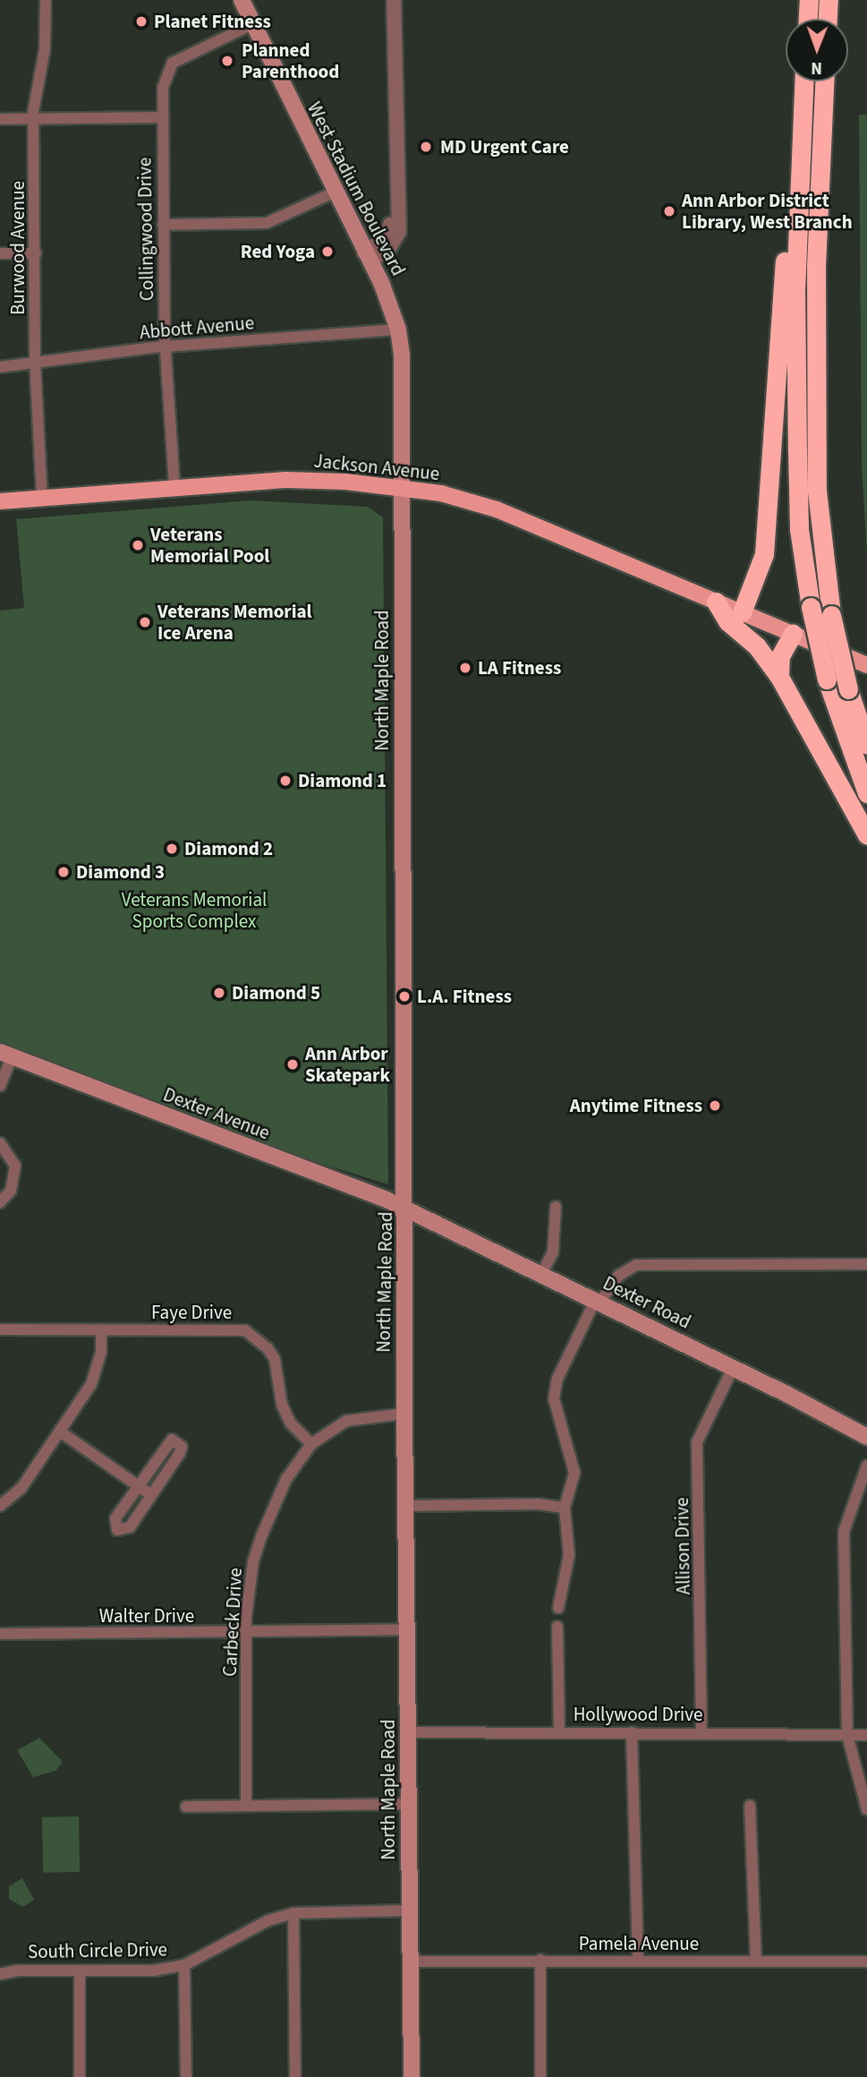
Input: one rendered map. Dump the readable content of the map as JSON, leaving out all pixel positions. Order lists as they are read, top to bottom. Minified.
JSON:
{"streets":{"main road":["West Stadium Boulevard","Jackson Avenue","North Maple Road","Dexter Avenue","Dexter Road"],"street":["Collingwood Drive","Burwood Avenue","Abbott Avenue","Faye Drive","Allison Drive","Walter Drive","Carbeck Drive","Hollywood Drive","Pamela Avenue","South Circle Drive"]},"crossings":[["West Stadium Boulevard","Collingwood Drive"],["West Stadium Boulevard","Abbott Avenue"],["West Stadium Boulevard","North Maple Road"],["Collingwood Drive","Abbott Avenue"],["Collingwood Drive","Jackson Avenue"],["Burwood Avenue","Abbott Avenue"],["Burwood Avenue","Jackson Avenue"],["Abbott Avenue","North Maple Road"],["Jackson Avenue","North Maple Road"],["North Maple Road","Dexter Avenue"],["North Maple Road","Dexter Road"],["North Maple Road","Walter Drive"],["North Maple Road","Carbeck Drive"],["North Maple Road","Hollywood Drive"],["North Maple Road","Pamela Avenue"],["North Maple Road","South Circle Drive"],["Dexter Avenue","Dexter Road"],["Dexter Road","Allison Drive"],["Faye Drive","Carbeck Drive"],["Allison Drive","Hollywood Drive"],["Walter Drive","Carbeck Drive"]],"parks":["Veterans Memorial Sports Complex"],"places":["Planet Fitness","Planned Parenthood","MD Urgent Care","Ann Arbor District Library, West Branch","Red Yoga","Veterans Memorial Pool","Veterans Memorial Ice Arena","LA Fitness","Diamond 1","Diamond 2","Diamond 3","Diamond 5","L.A. Fitness","Ann Arbor Skatepark","Anytime Fitness"],"north":"bottom"}
